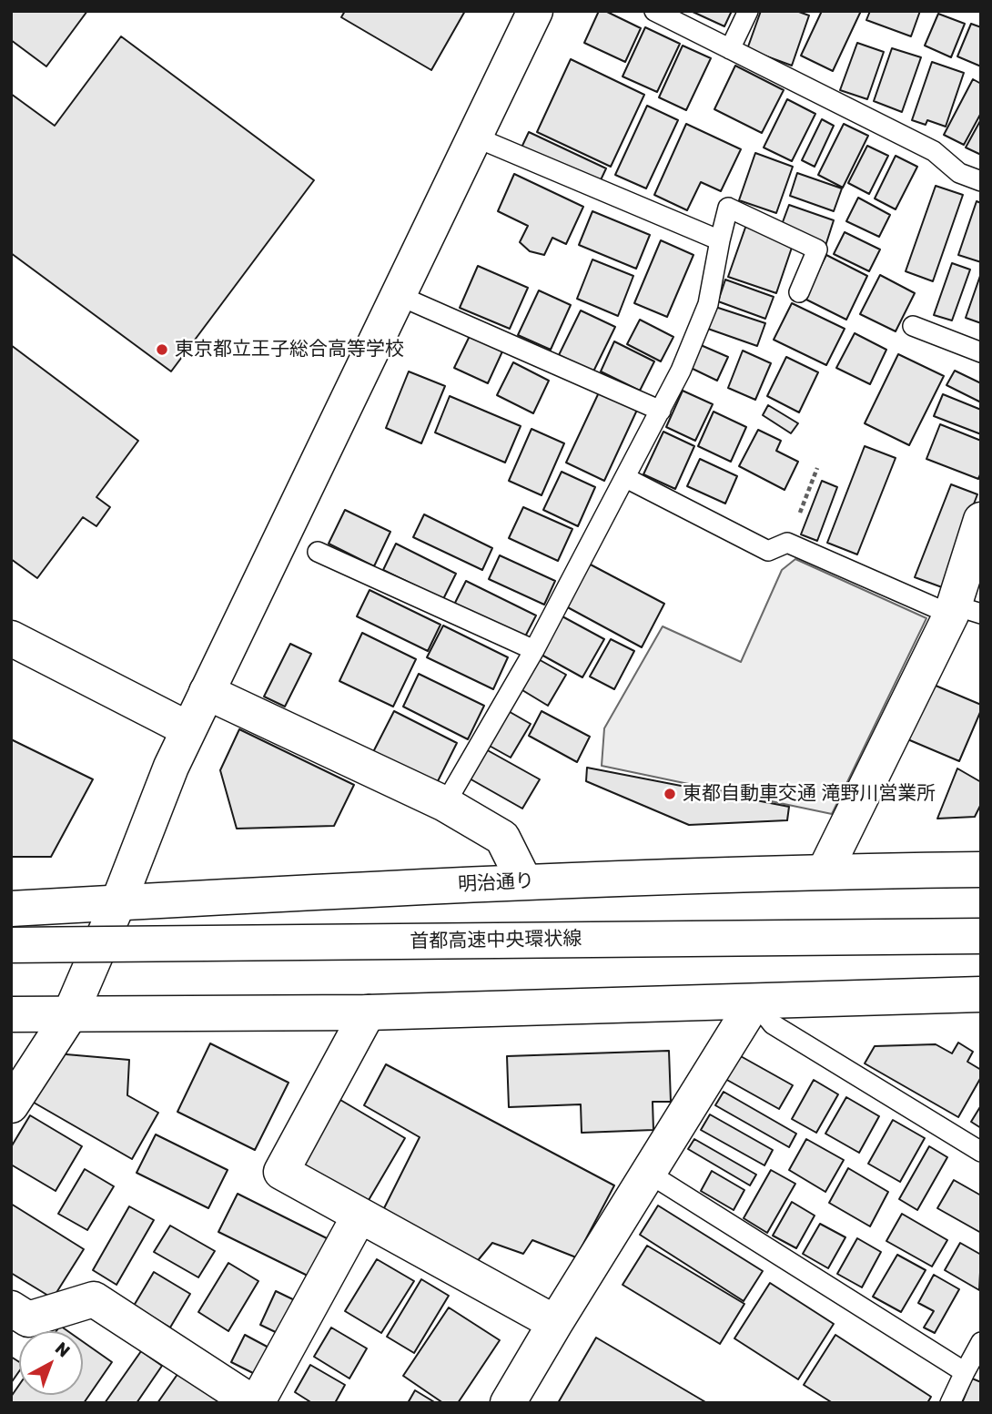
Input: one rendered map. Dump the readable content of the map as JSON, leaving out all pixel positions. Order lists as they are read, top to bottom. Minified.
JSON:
{"streets":{"main road":["明治通り","首都高速中央環状線"]},"places":["東京都立王子総合高等学校","東都自動車交通 滝野川営業所"],"north":"top right"}
